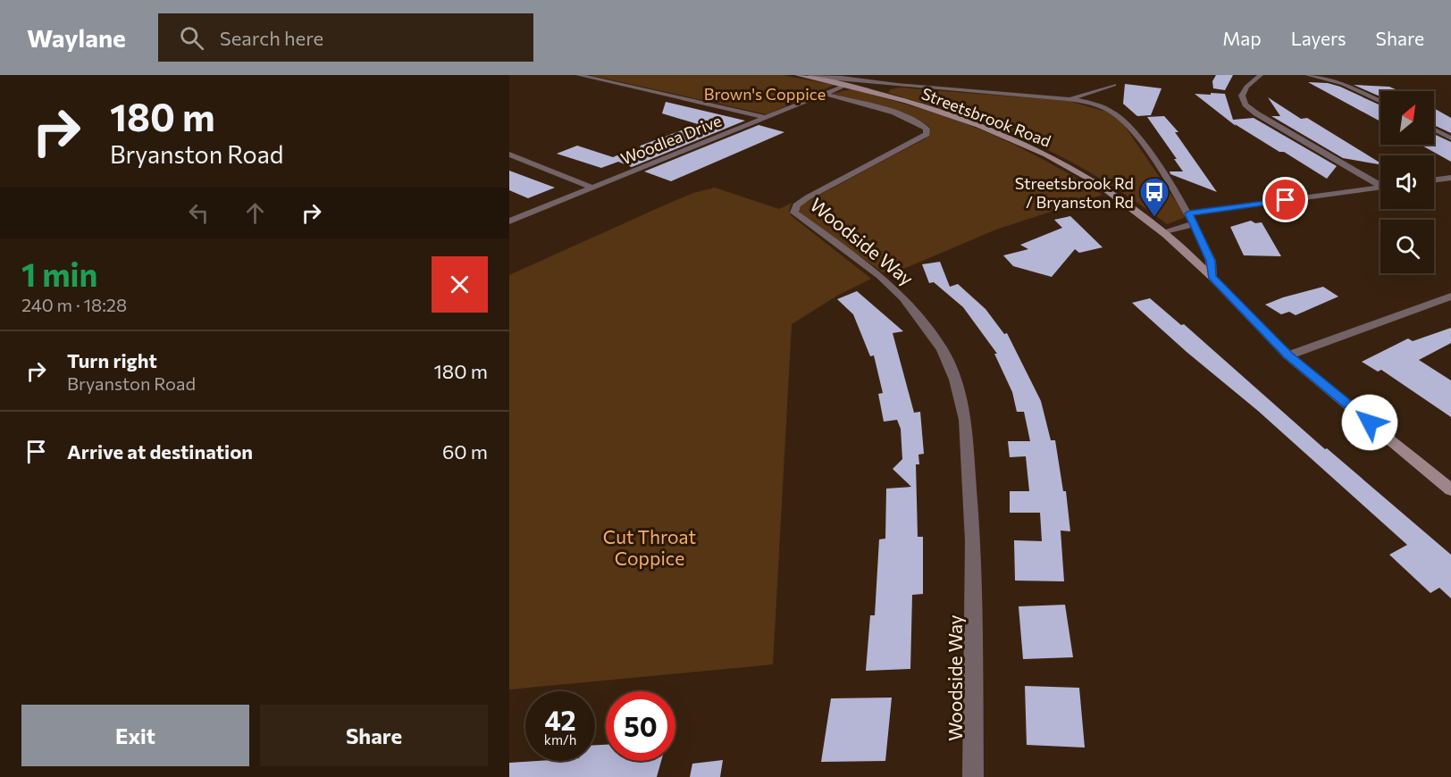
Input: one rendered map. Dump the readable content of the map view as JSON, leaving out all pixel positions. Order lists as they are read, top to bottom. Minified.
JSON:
{"streets":{"main road":["Streetsbrook Road"],"street":["Woodlea Drive","Woodside Way"]},"crossings":[["Streetsbrook Road","Woodlea Drive"],["Woodlea Drive","Woodside Way"]],"parks":["Brown's Coppice","Cut Throat Coppice"],"places":{"bus stop":["Streetsbrook Rd / Bryanston Rd"]},"north":"top right","page":{"header":"Waylane","search":"Search here","nav":["Map","Layers","Share"],"turn":["180 m","Bryanston Road"],"heading":["1 min","240 m · 18:28"],"list":[{"name":"Turn right","note":"Bryanston Road","value":"180 m"},{"name":"Arrive at destination","value":"60 m"}],"speed":"42 km/h","limit":"50","buttons":["Exit","Share"]}}
